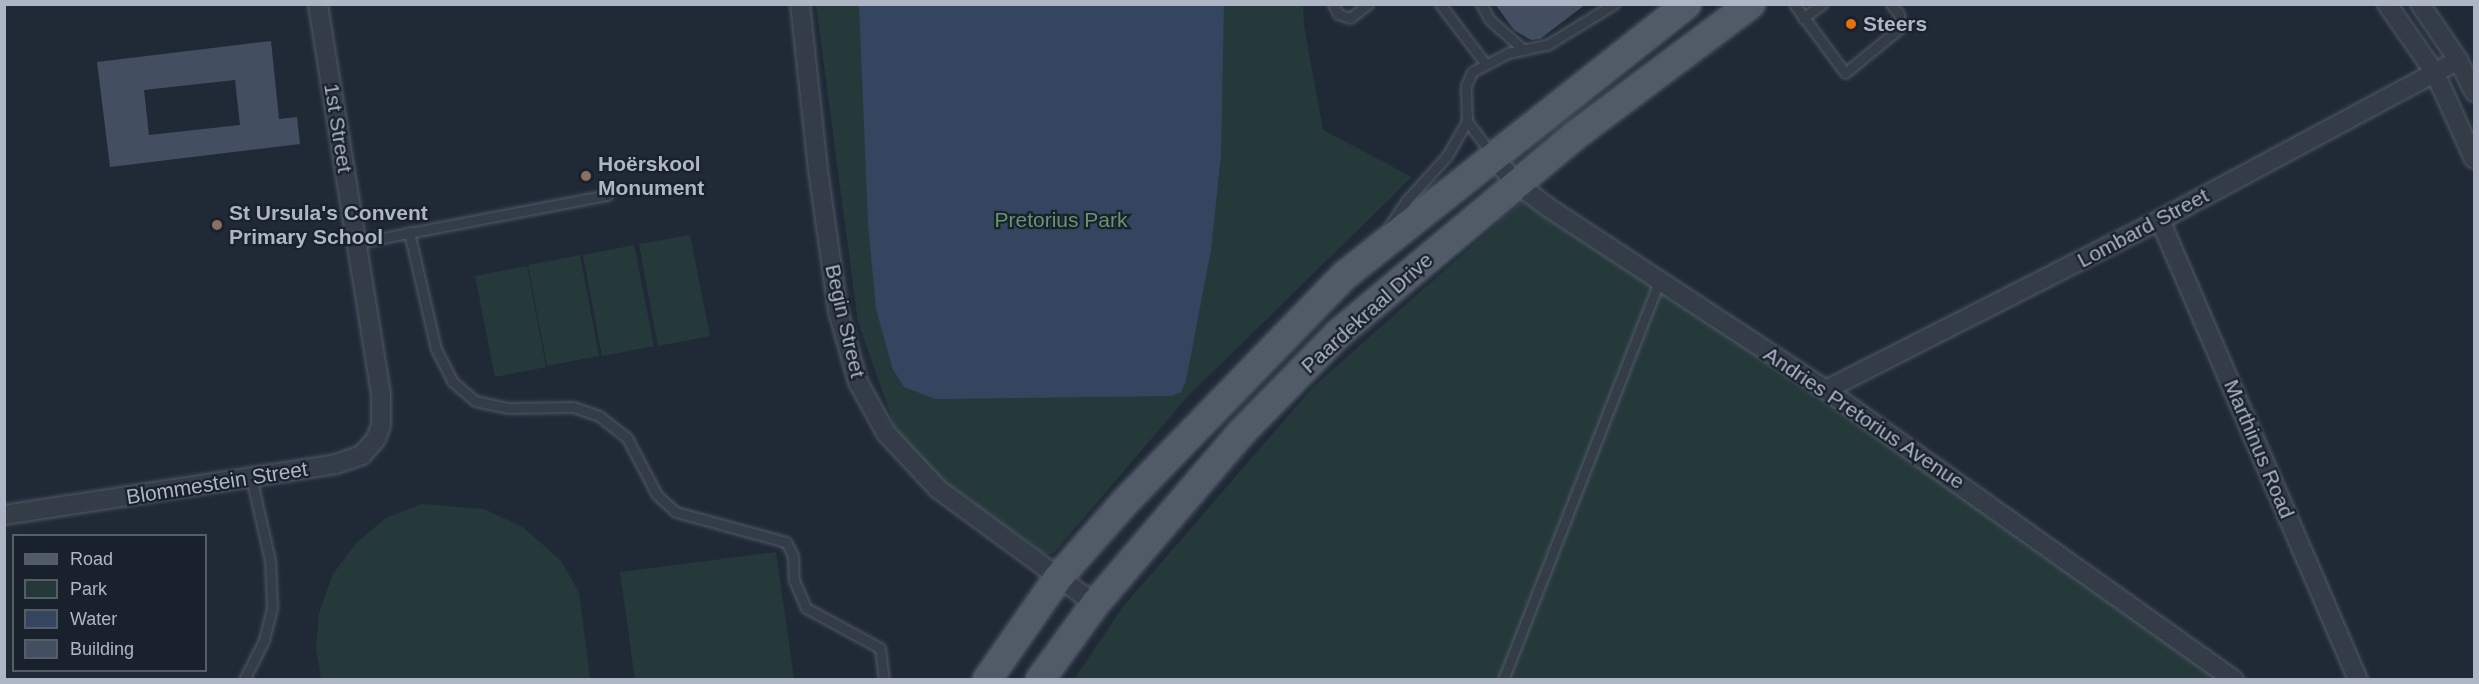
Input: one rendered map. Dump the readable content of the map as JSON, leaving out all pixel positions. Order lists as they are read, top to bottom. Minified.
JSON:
{"streets":{"main road":["Paardekraal Drive"],"street":["1st Street","Lombard Street","Begin Street","Andries Pretorius Avenue","Marthinus Road","Blommestein Street"]},"crossings":[["1st Street","Blommestein Street"],["Lombard Street","Andries Pretorius Avenue"],["Lombard Street","Marthinus Road"],["Paardekraal Drive","Begin Street"],["Paardekraal Drive","Andries Pretorius Avenue"]],"parks":["Pretorius Park"],"places":["Steers","Hoërskool Monument","St Ursula's Convent Primary School"],"legend":["Road","Park","Water","Building"]}
